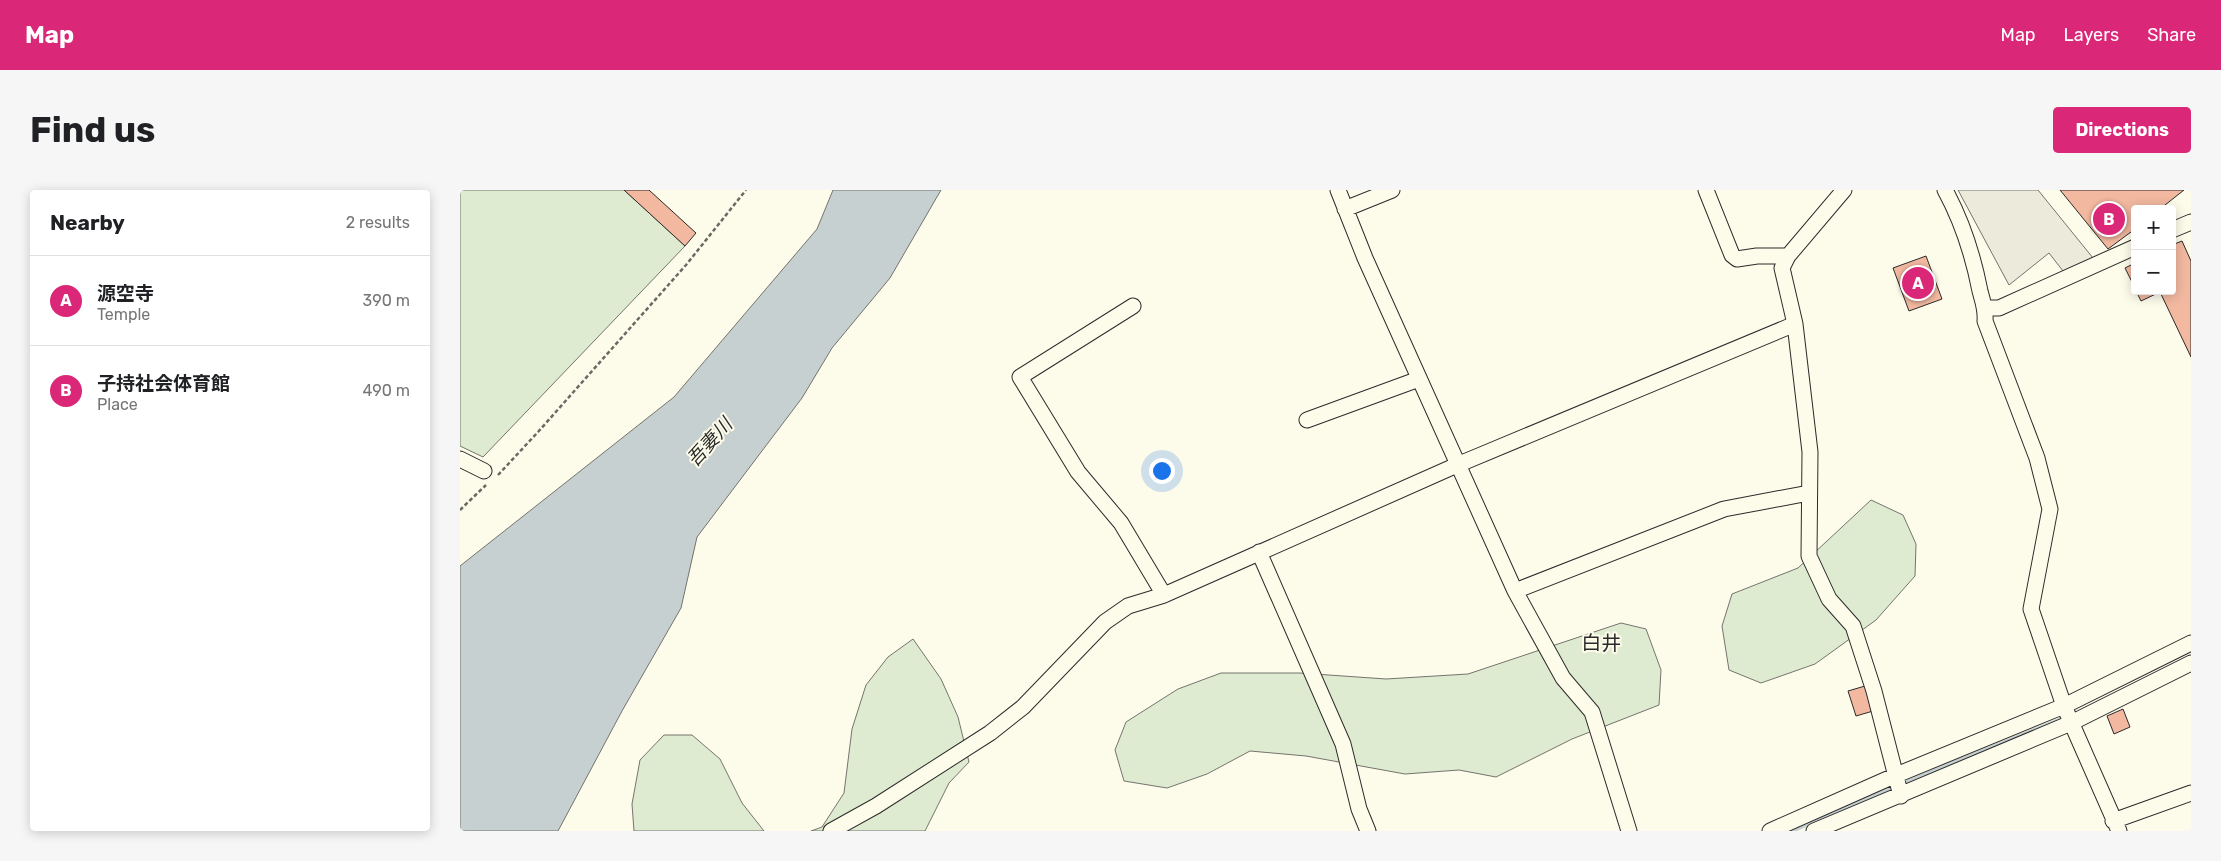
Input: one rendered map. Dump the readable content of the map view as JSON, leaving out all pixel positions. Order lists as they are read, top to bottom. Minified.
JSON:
{"districts":["白井"],"water":["吾妻川"],"page":{"header":"Map","nav":["Map","Layers","Share"],"buttons":"Directions","title":"Find us","heading":["Nearby","2 results"],"pins":["B","A"],"map_buttons":["+","−"],"list":[{"mark":"A","name":"源空寺","note":"Temple","value":"390 m"},{"mark":"B","name":"子持社会体育館","note":"Place","value":"490 m"}]}}
